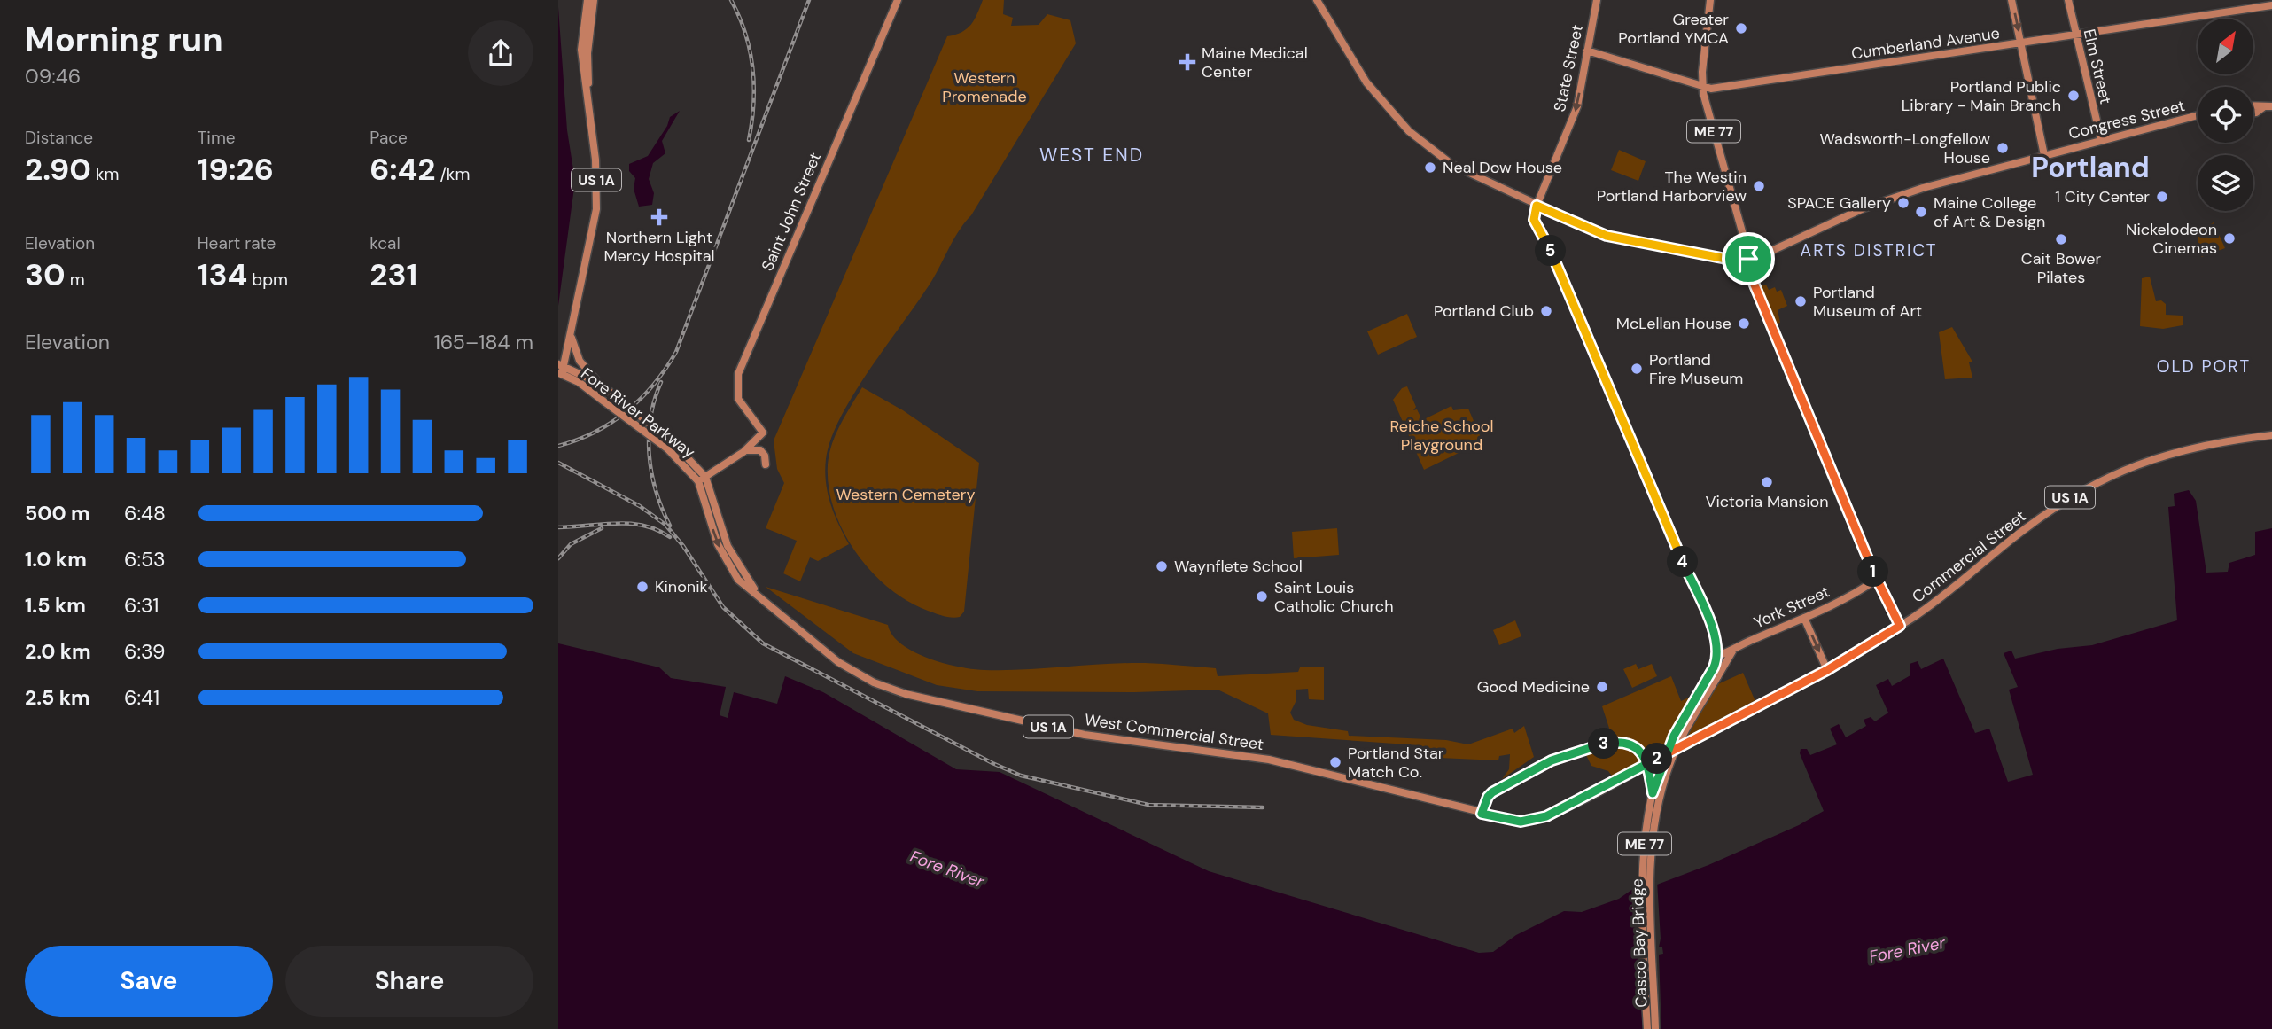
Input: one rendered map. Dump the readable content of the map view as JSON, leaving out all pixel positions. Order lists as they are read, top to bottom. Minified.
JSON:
{"streets":{"main road":["Cumberland Avenue","Elm Street","State Street","Congress Street","ME 77","US 1A","Saint John Street","Fore River Parkway","Commercial Street","York Street","West Commercial Street","Casco Bay Bridge"]},"crossings":[["Cumberland Avenue","Elm Street"],["Cumberland Avenue","State Street"],["Cumberland Avenue","ME 77"],["Elm Street","Congress Street"],["State Street","Congress Street"],["State Street","ME 77"],["Congress Street","ME 77"],["ME 77","York Street"],["ME 77","Casco Bay Bridge"],["US 1A","Fore River Parkway"],["Fore River Parkway","West Commercial Street"],["Commercial Street","West Commercial Street"],["York Street","Casco Bay Bridge"]],"one_way":["State Street"],"districts":["WEST END","Portland","ARTS DISTRICT","OLD PORT"],"water":["Fore River"],"parks":["Western Promenade","Reiche School Playground","Western Cemetery"],"places":{"other":["Greater Portland YMCA","Portland Public Library - Main Branch","Wadsworth-Longfellow House","Neal Dow House","The Westin Portland Harborview","1 City Center","SPACE Gallery","Maine College of Art & Design","Nickelodeon Cinemas","Cait Bower Pilates","Portland Museum of Art","Portland Club","McLellan House","Portland Fire Museum","Victoria Mansion","Waynflete School","Kinonik","Saint Louis Catholic Church","Good Medicine","Portland Star Match Co."],"health":["Maine Medical Center","Northern Light Mercy Hospital"]},"north":"top right","page":{"heading":["Morning run","09:46"],"stats":[["Distance","2.90 km"],["Time","19:26"],["Pace","6:42 /km"],["Elevation","30 m"],["Heart rate","134 bpm"],["kcal","231"]],"pins":["5","4","1","3","2"],"chart":["Elevation","165–184 m"],"list":[{"name":"500 m","note":"6:48"},{"name":"1.0 km","note":"6:53"},{"name":"1.5 km","note":"6:31"},{"name":"2.0 km","note":"6:39"},{"name":"2.5 km","note":"6:41"}],"buttons":["Save","Share"]}}
